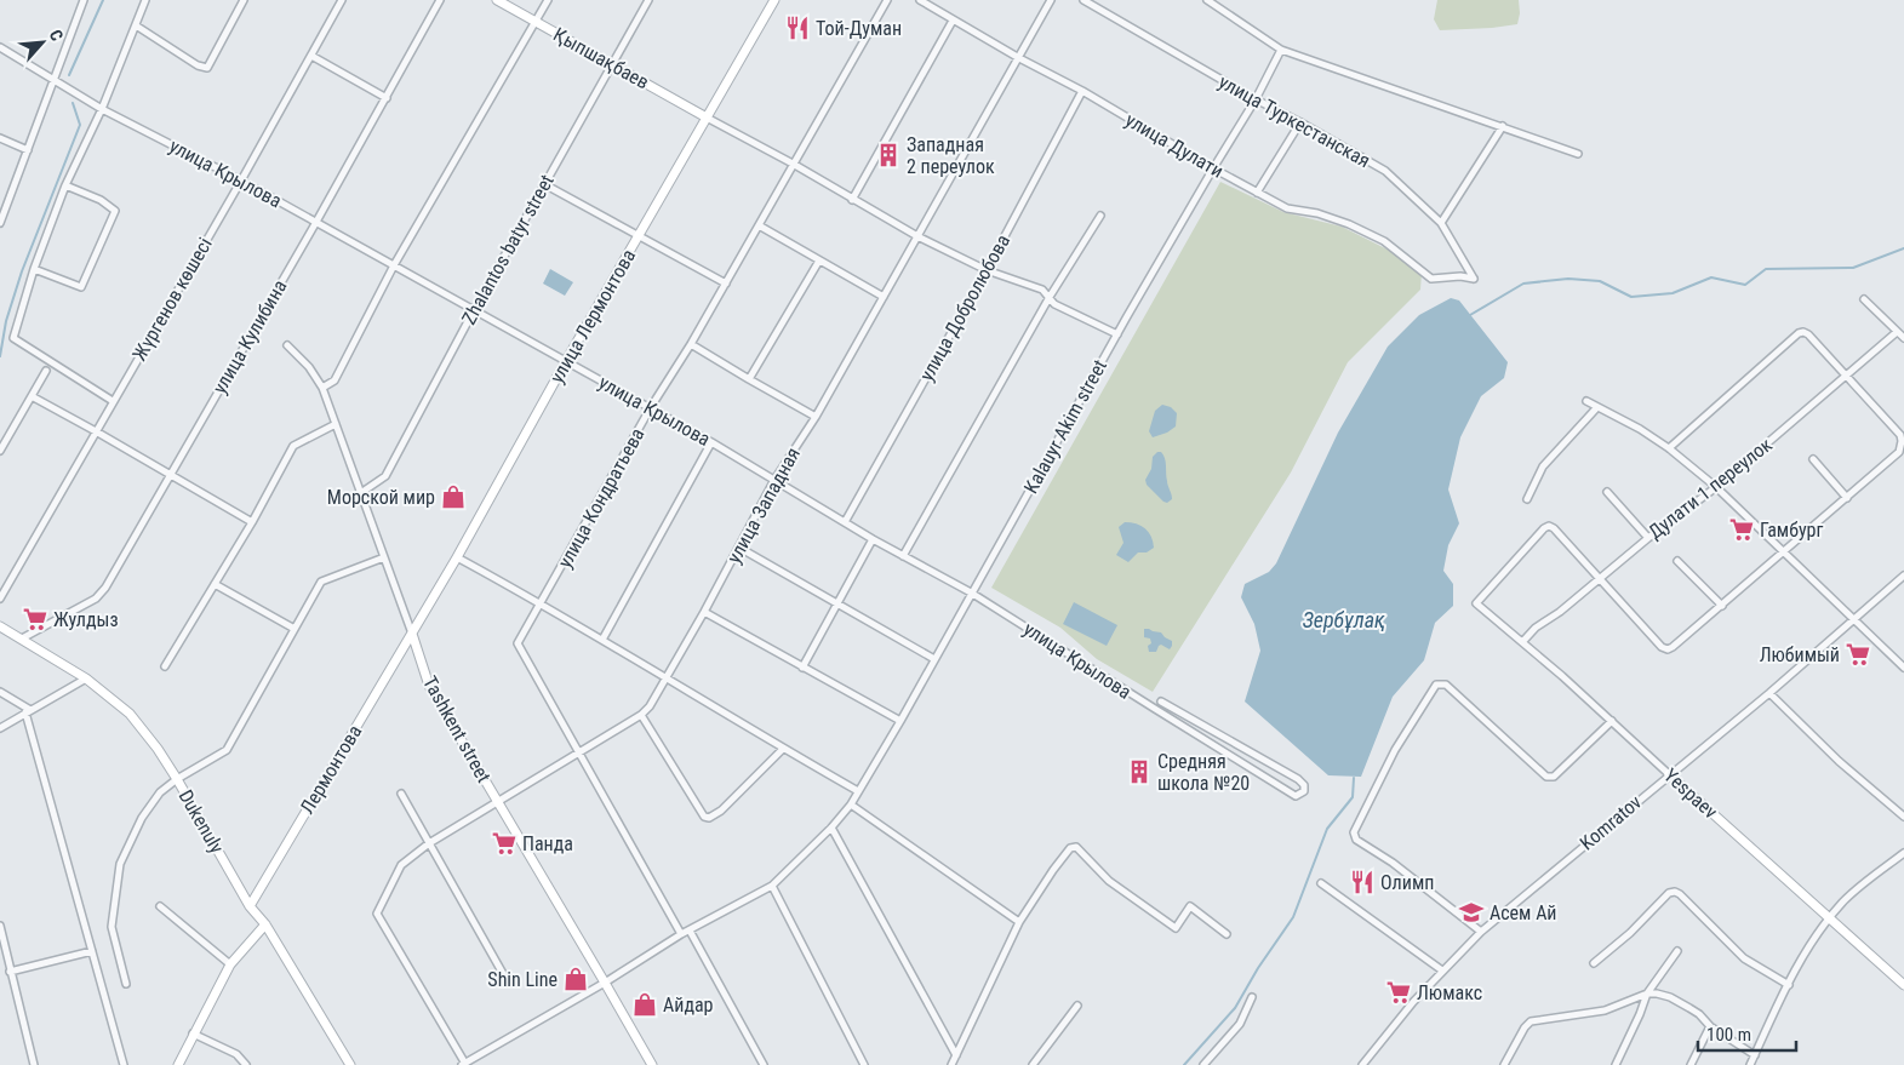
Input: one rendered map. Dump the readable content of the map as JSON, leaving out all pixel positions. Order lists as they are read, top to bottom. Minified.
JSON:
{"streets":{"street":["Қыпшақбаев","улица Туркестанская","улица Дулати","улица Крылова","Zhalantos batyr street","Жүргенов көшесі","улица Добролюбова","улица Лермонтова","улица Кулибина","Kalauyr Akim street","Дулати 1 переулок","улица Кондратьева","улица Западная","Tashkent street","Лермонтова","Yespaev","Dukenuly","Komratov"]},"crossings":[["Қыпшақбаев","Zhalantos batyr street"],["Қыпшақбаев","улица Лермонтова"],["улица Туркестанская","улица Дулати"],["улица Туркестанская","Kalauyr Akim street"],["улица Дулати","улица Добролюбова"],["улица Дулати","Kalauyr Akim street"],["улица Дулати","улица Западная"],["улица Крылова","Zhalantos batyr street"],["улица Крылова","Жүргенов көшесі"],["улица Крылова","улица Добролюбова"],["улица Крылова","улица Лермонтова"],["улица Крылова","улица Кулибина"],["улица Крылова","Kalauyr Akim street"],["улица Крылова","улица Кондратьева"],["улица Крылова","улица Западная"],["Zhalantos batyr street","Tashkent street"],["улица Лермонтова","Tashkent street"],["улица Лермонтова","Лермонтова"],["улица Кулибина","Dukenuly"],["Kalauyr Akim street","улица Кондратьева"],["Kalauyr Akim street","улица Западная"],["Kalauyr Akim street","Tashkent street"],["Дулати 1 переулок","Yespaev"],["улица Кондратьева","улица Западная"],["улица Западная","Tashkent street"],["Tashkent street","Лермонтова"],["Лермонтова","Dukenuly"],["Yespaev","Komratov"]],"water":["Зербұлақ"],"places":{"restaurant":["Той-Думан","Олимп"],"building":["Западная 2 переулок","Средняя школа №20"],"shop":["Морской мир","Shin Line","Айдар"],"supermarket":["Гамбург","Жулдыз","Любимый","Панда","Люмакс"],"school or university":["Асем Ай"]},"scale_bar":"100 m","north":"top right"}
